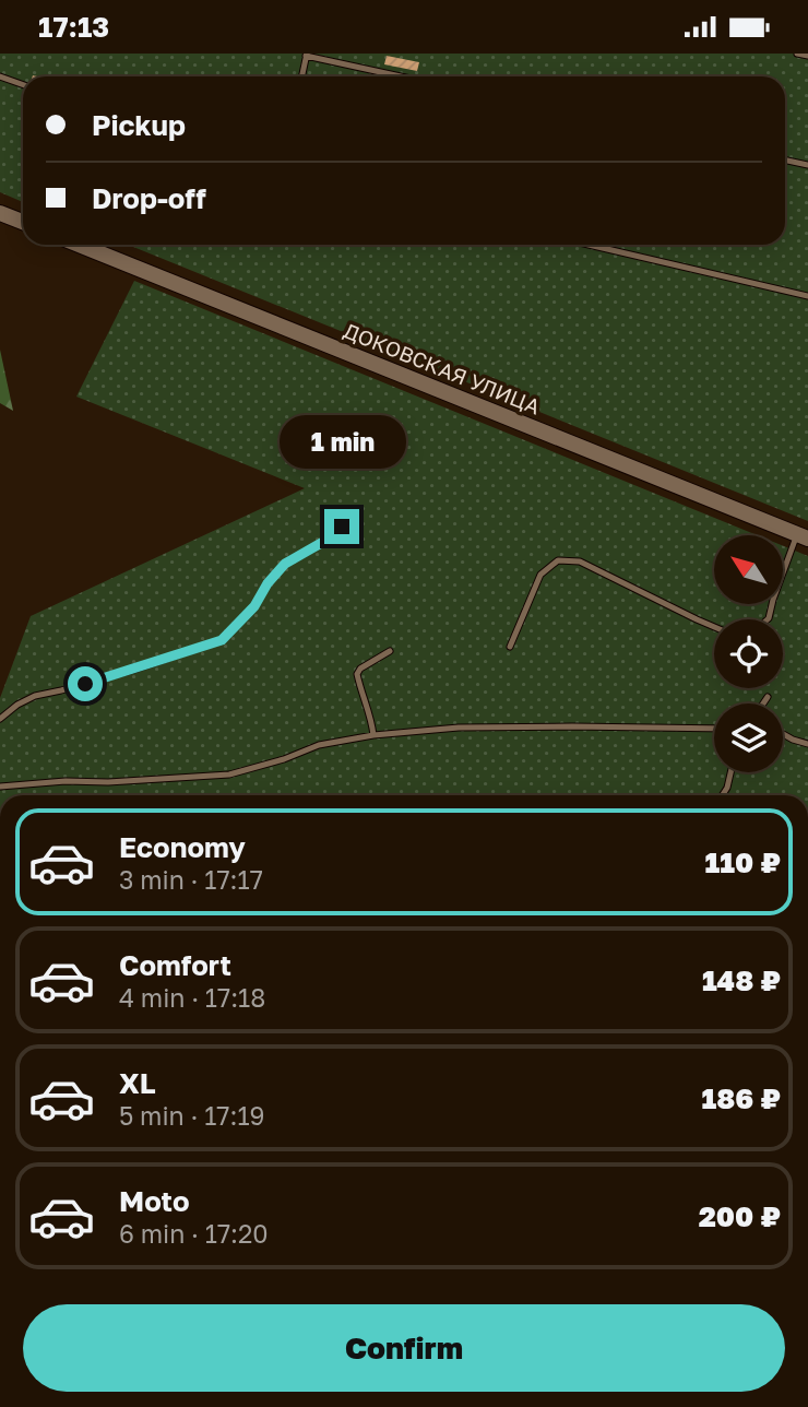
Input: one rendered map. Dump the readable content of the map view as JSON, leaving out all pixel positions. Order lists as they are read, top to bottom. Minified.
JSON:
{"streets":{"street":["ДОКОВСКАЯ УЛИЦА"]},"north":"top left","page":{"status":"17:13","banner":["Pickup","Drop-off"],"bubble":"1 min","list":[{"name":"Economy","note":"3 min · 17:17","value":"110 ₽"},{"name":"Comfort","note":"4 min · 17:18","value":"148 ₽"},{"name":"XL","note":"5 min · 17:19","value":"186 ₽"},{"name":"Moto","note":"6 min · 17:20","value":"200 ₽"}],"buttons":"Confirm"}}
